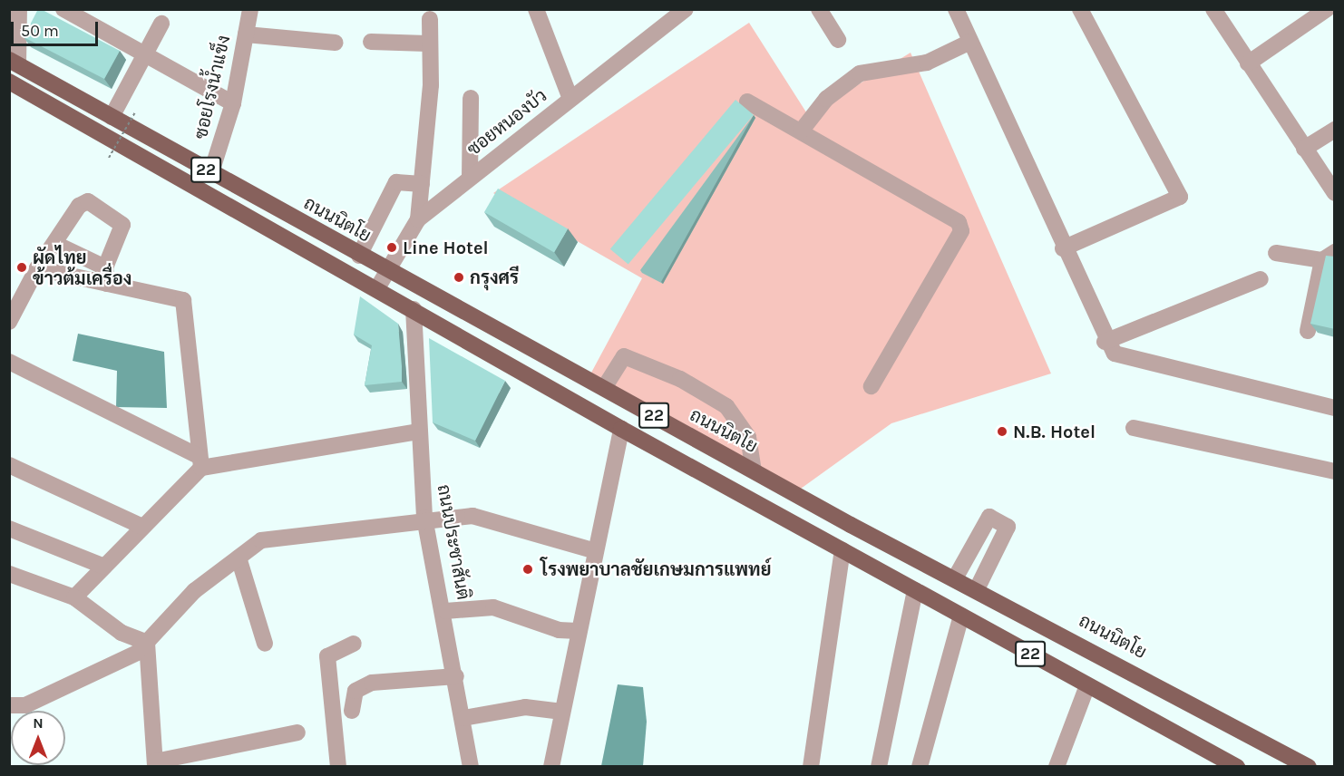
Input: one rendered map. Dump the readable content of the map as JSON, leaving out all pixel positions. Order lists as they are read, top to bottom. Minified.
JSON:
{"streets":{"main road":["22","ถนนนิตโย","ถนนประชาสันติ"],"street":["ซอยโรงน้ำแข็ง","ซอยหนองบัว"]},"crossings":[["ซอยโรงน้ำแข็ง","ถนนนิตโย"],["ซอยหนองบัว","22"],["ซอยหนองบัว","ถนนนิตโย"],["22","ถนนประชาสันติ"],["ถนนนิตโย","ถนนประชาสันติ"]],"places":["Line Hotel","ผัดไทย ข้าวต้มเครื่อง","กรุงศรี","N.B. Hotel","โรงพยาบาลชัยเกษมการแพทย์"],"scale_bar":"50 m","north":"top"}
